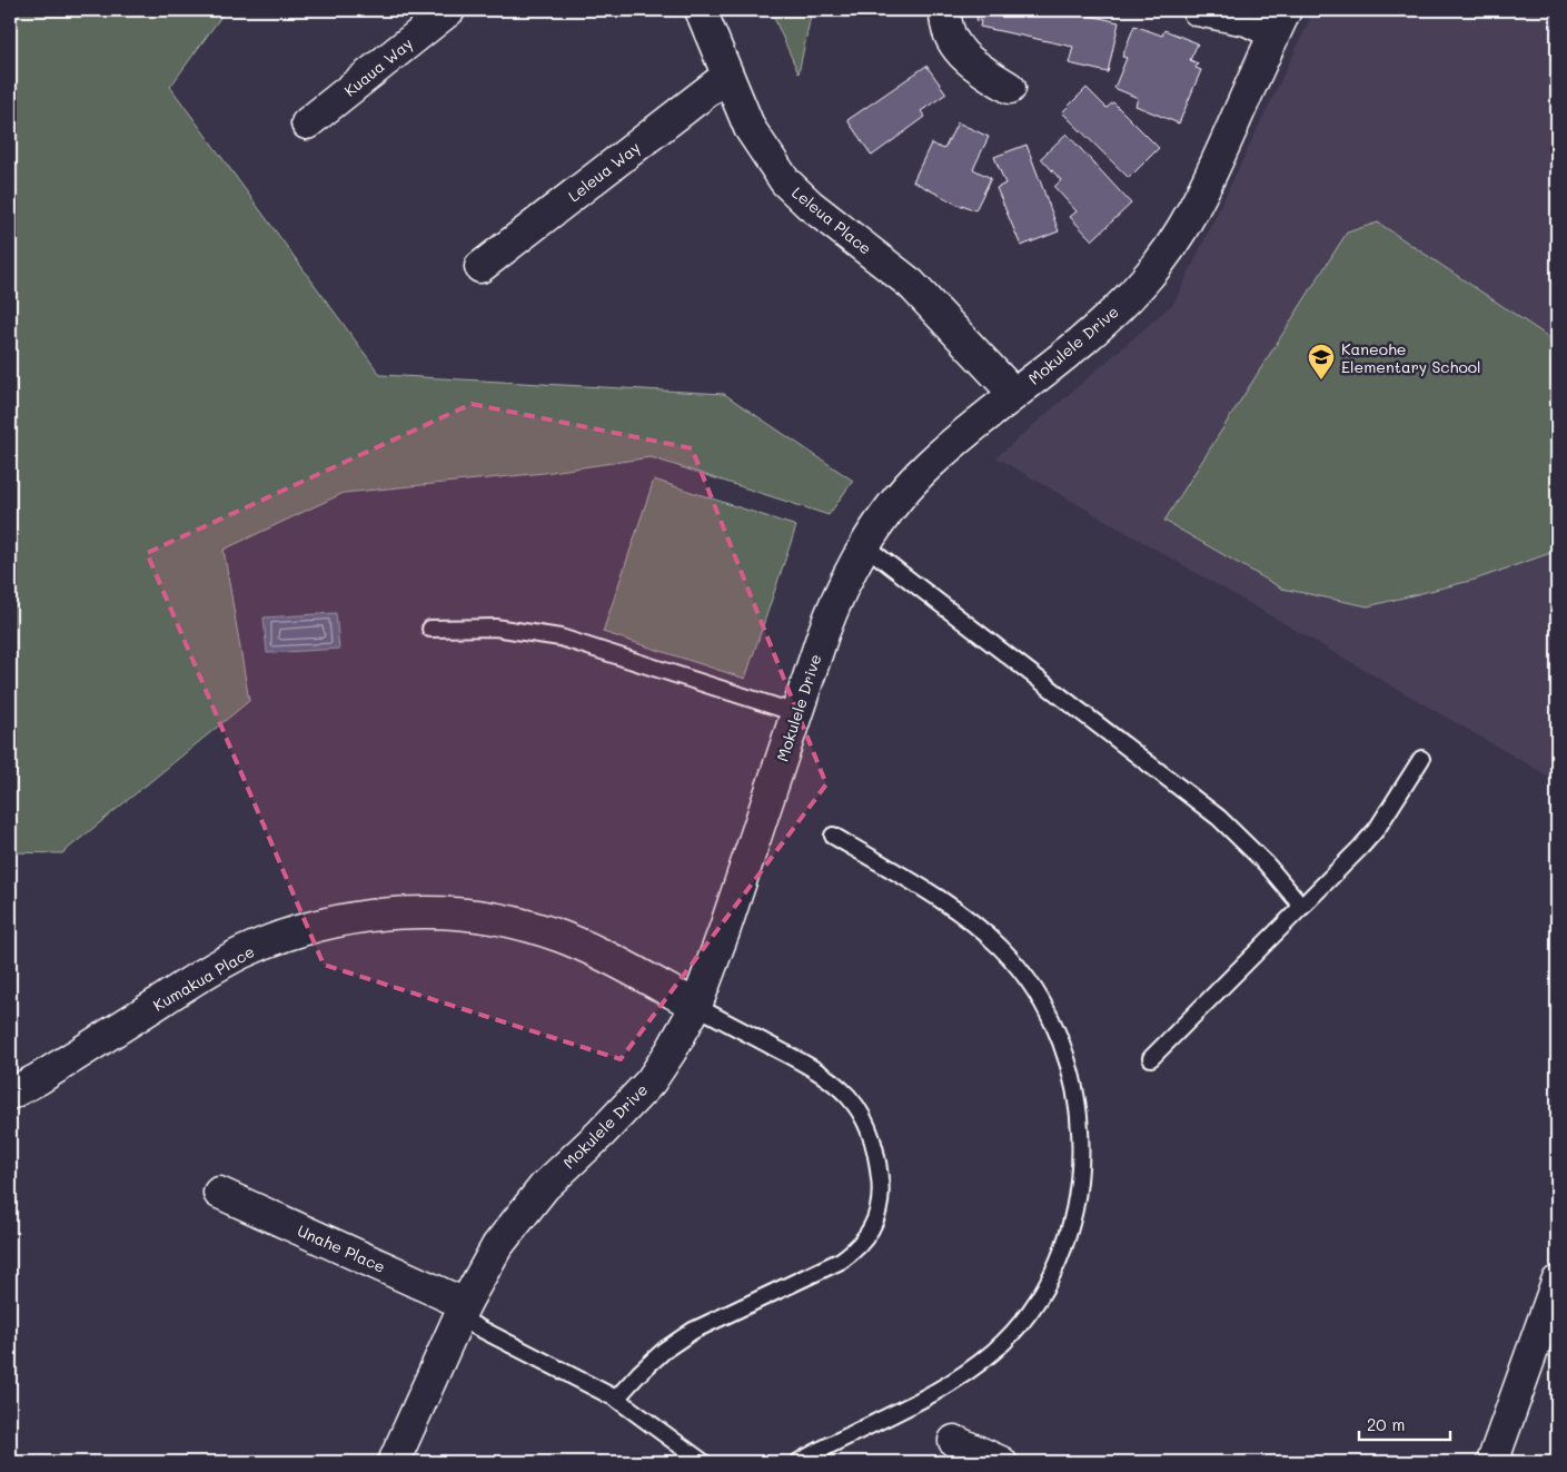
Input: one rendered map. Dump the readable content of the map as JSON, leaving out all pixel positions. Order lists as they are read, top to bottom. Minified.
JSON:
{"streets":{"street":["Kuaua Way","Leleua Way","Leleua Place","Mokulele Drive","Kumakua Place","Unahe Place"]},"crossings":[["Leleua Way","Leleua Place"],["Leleua Place","Mokulele Drive"],["Mokulele Drive","Kumakua Place"],["Mokulele Drive","Unahe Place"]],"places":{"school or university":["Kaneohe Elementary School"]},"scale_bar":"20 m"}
